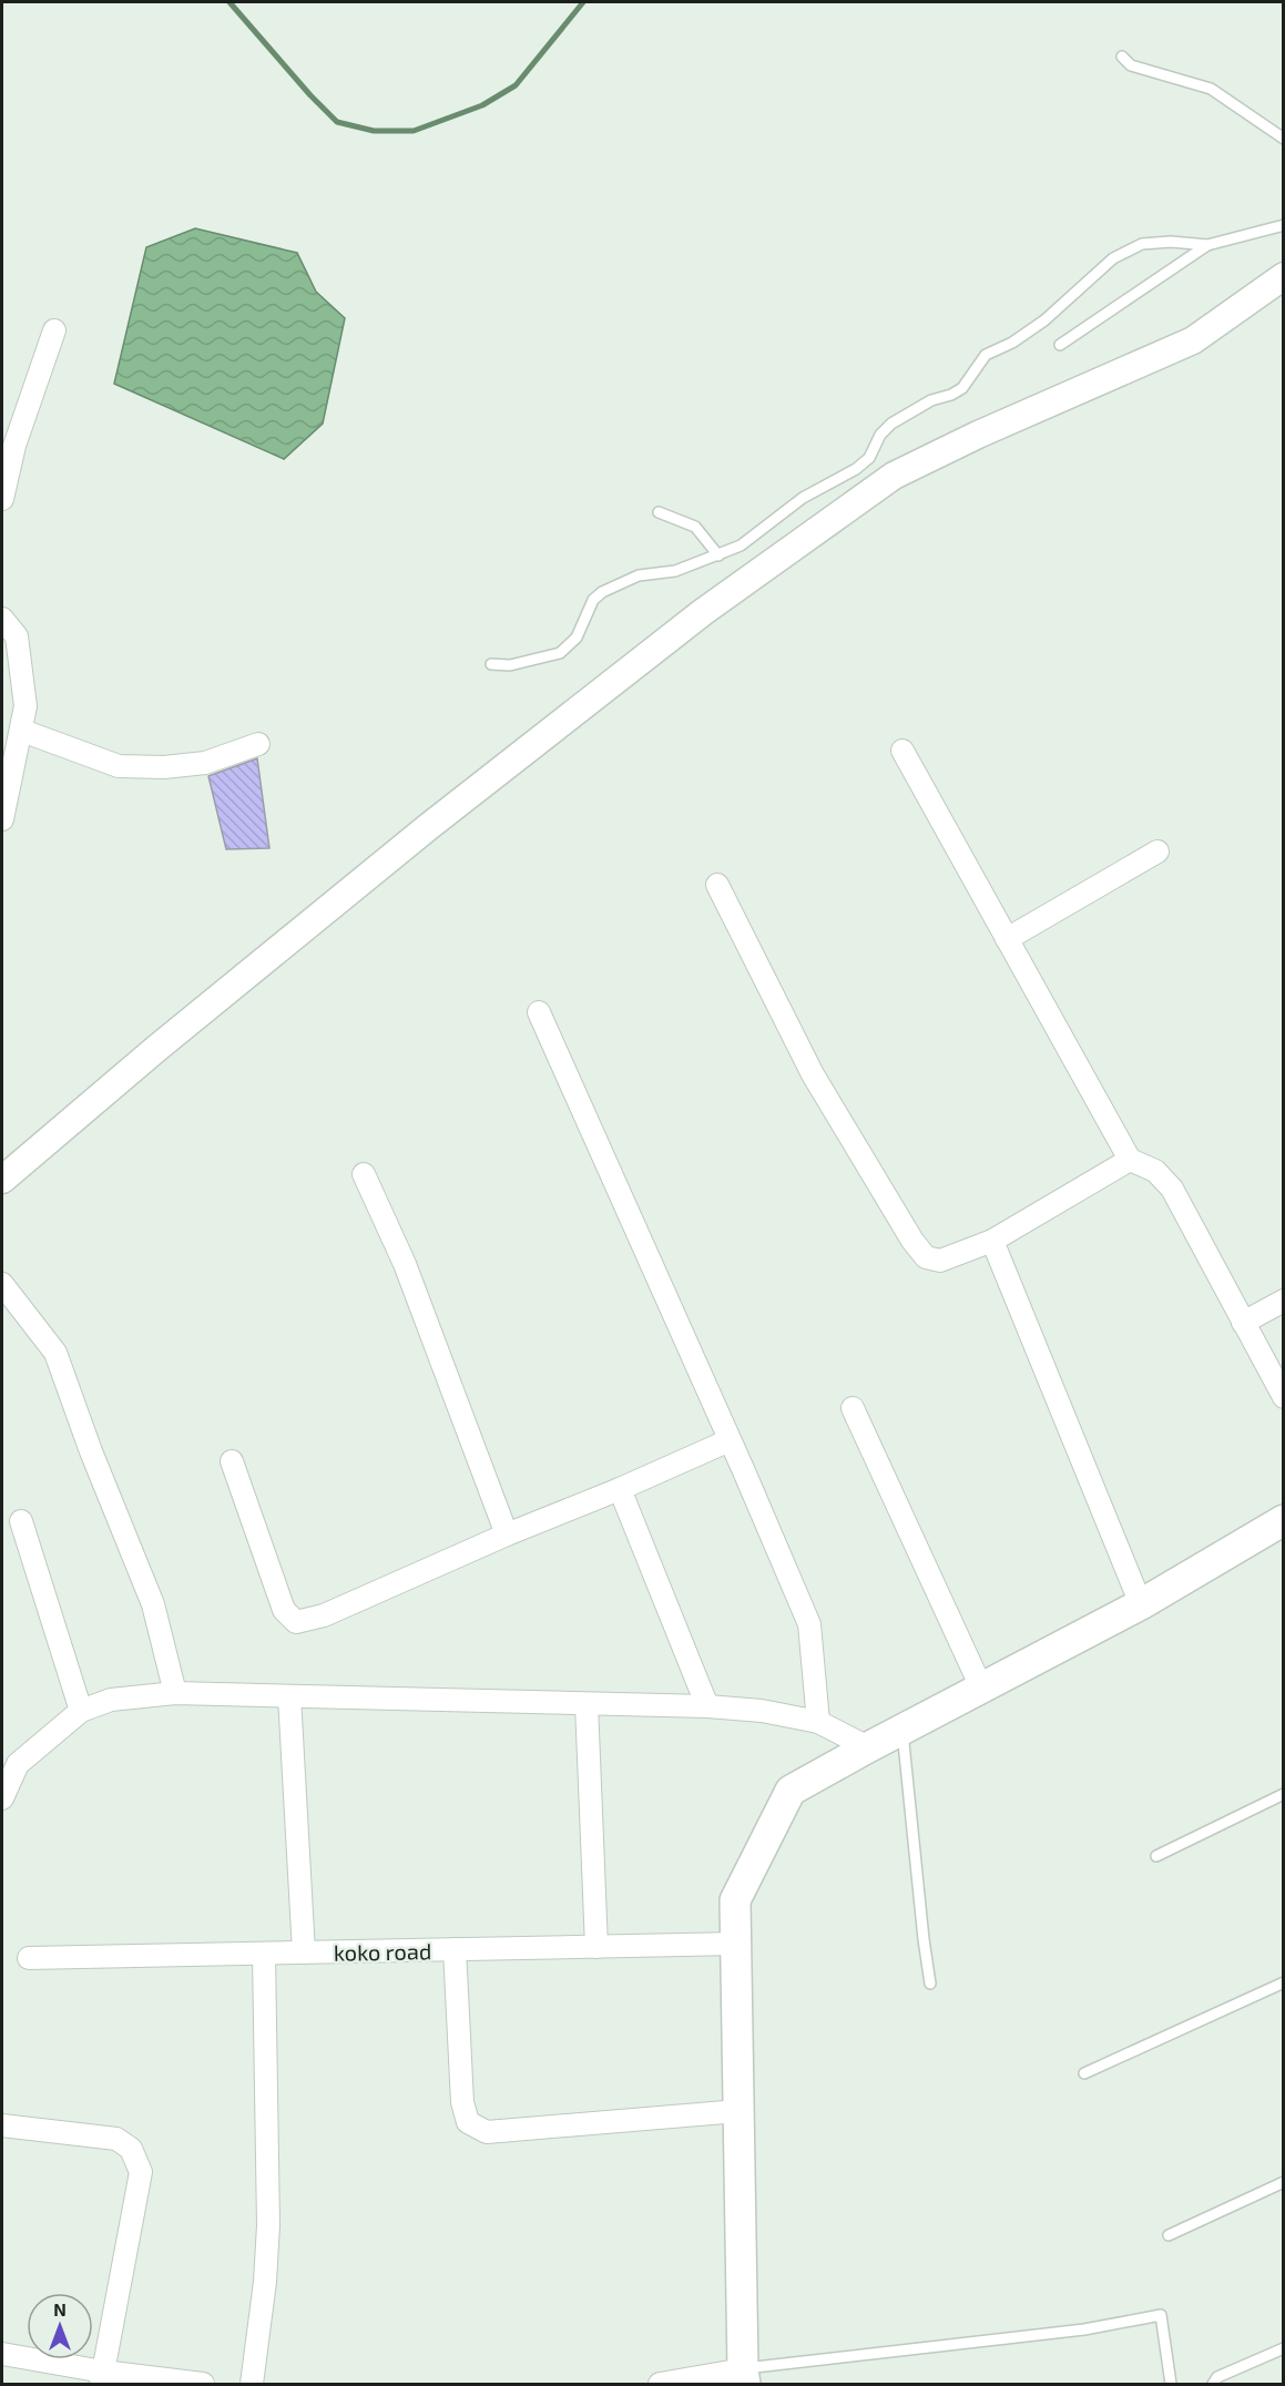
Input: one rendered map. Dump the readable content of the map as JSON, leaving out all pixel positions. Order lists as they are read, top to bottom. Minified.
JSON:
{"streets":{"street":["koko road"]},"north":"top"}
